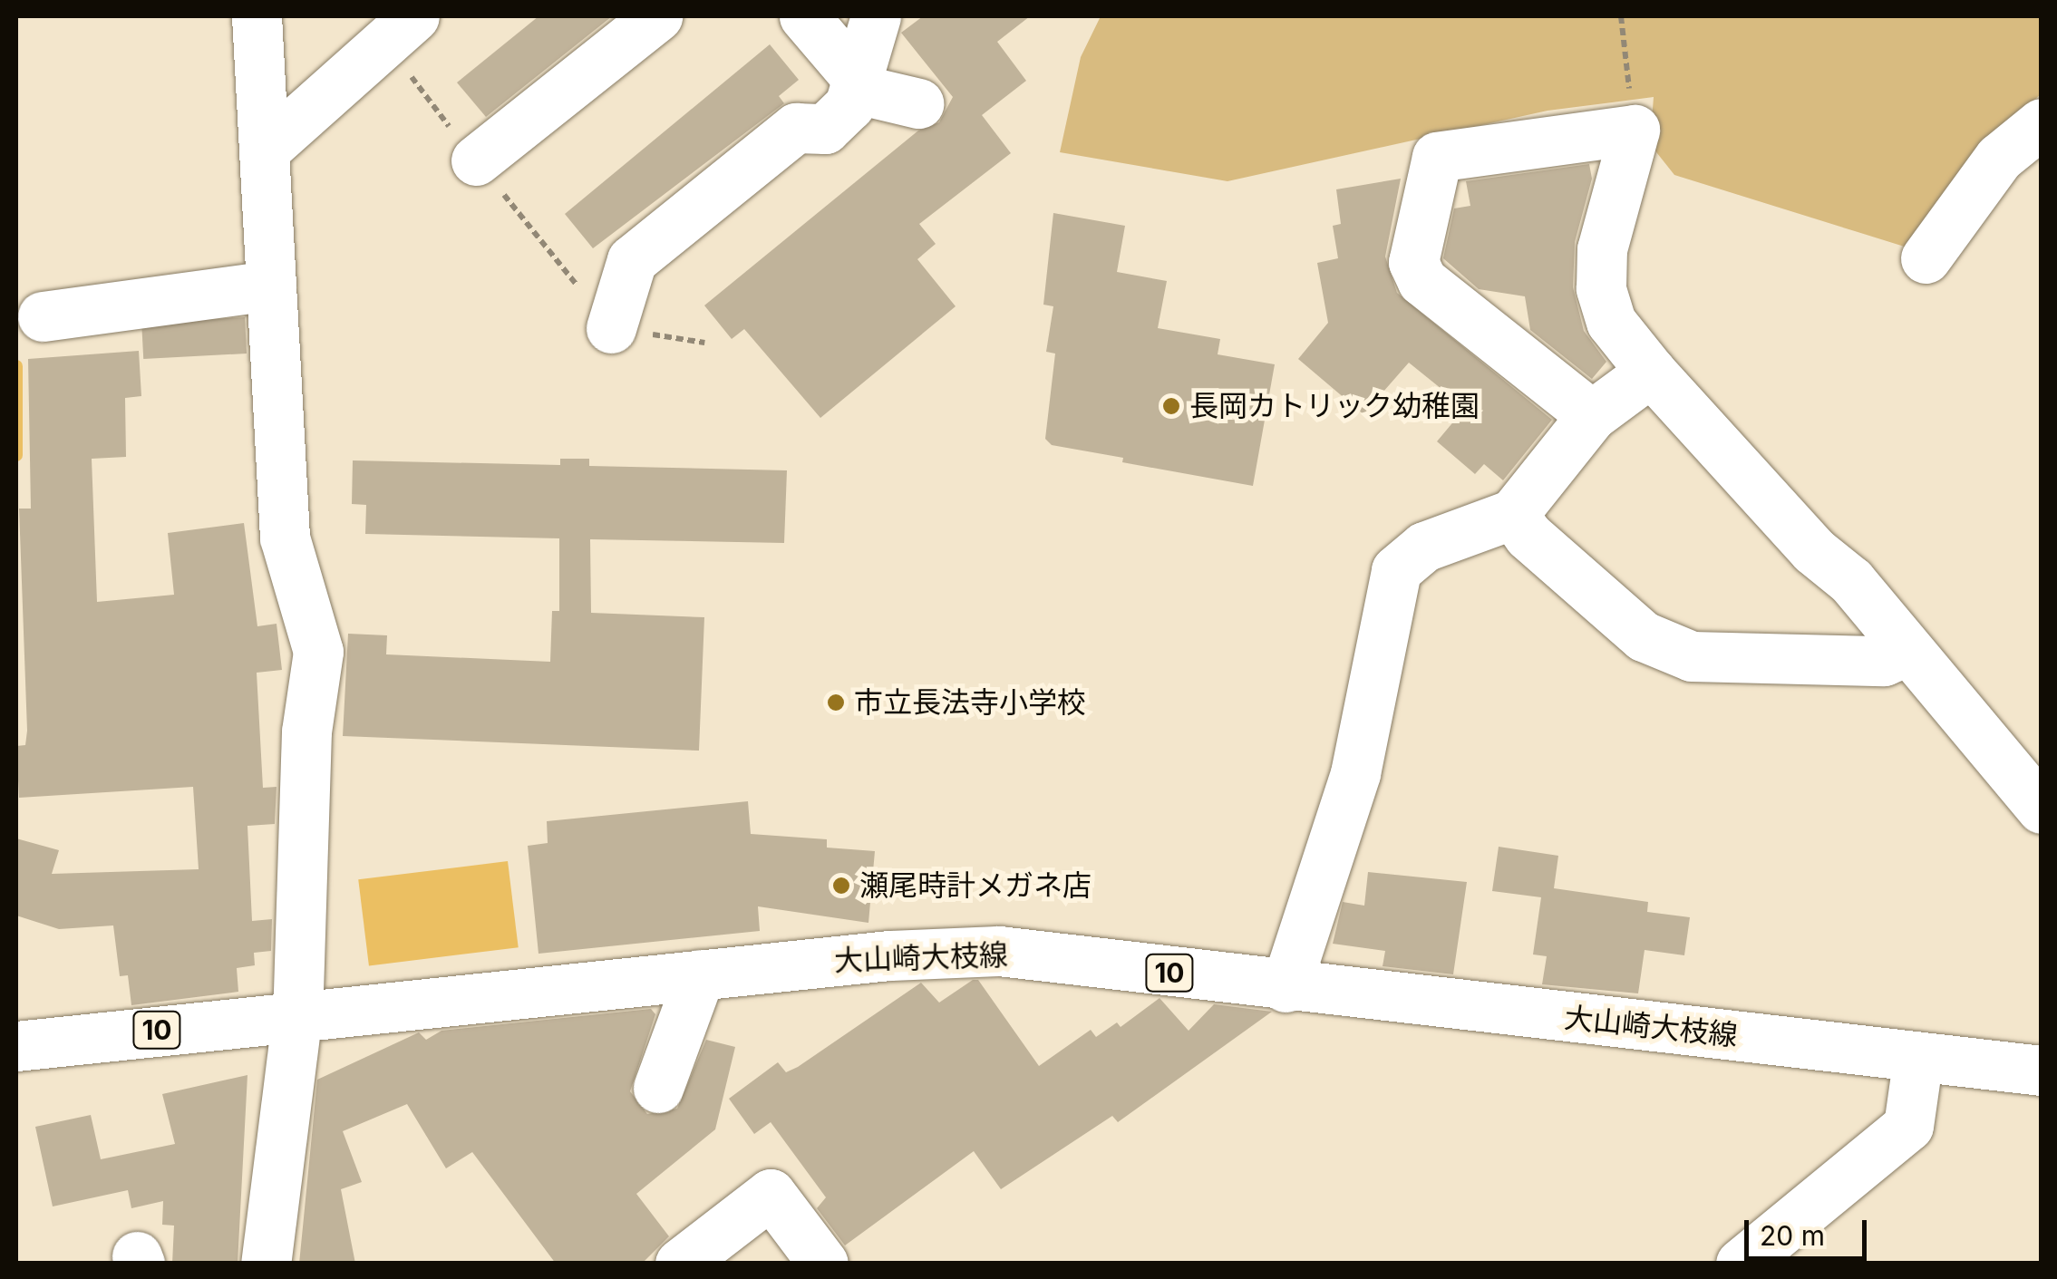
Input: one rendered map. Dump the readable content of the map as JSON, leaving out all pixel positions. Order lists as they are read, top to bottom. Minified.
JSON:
{"streets":{"street":["大山崎大枝線","10"]},"places":["長岡カトリック幼稚園","市立長法寺小学校","瀬尾時計メガネ店"],"scale_bar":"20 m"}
